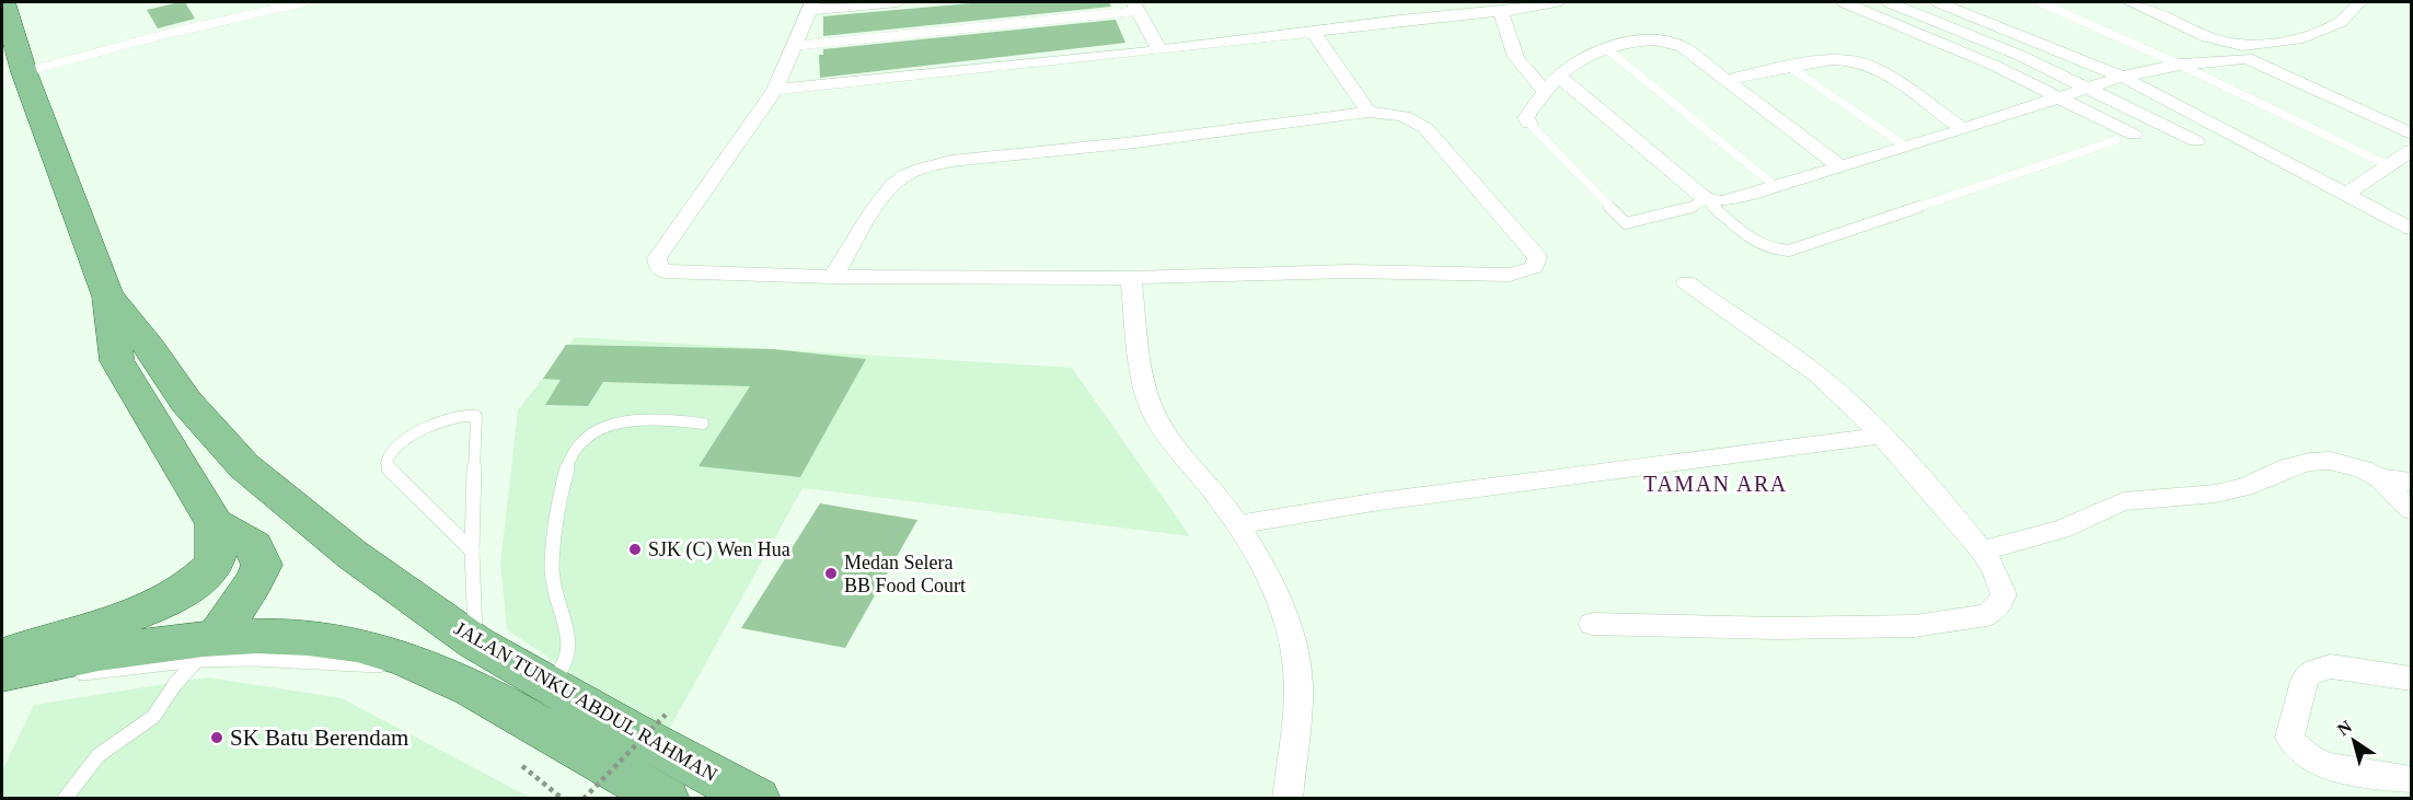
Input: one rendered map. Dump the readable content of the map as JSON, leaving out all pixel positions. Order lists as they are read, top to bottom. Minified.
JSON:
{"streets":{"main road":["JALAN TUNKU ABDUL RAHMAN"]},"districts":["TAMAN ARA"],"places":["SJK (C) Wen Hua","Medan Selera BB Food Court","SK Batu Berendam"],"north":"top left"}
